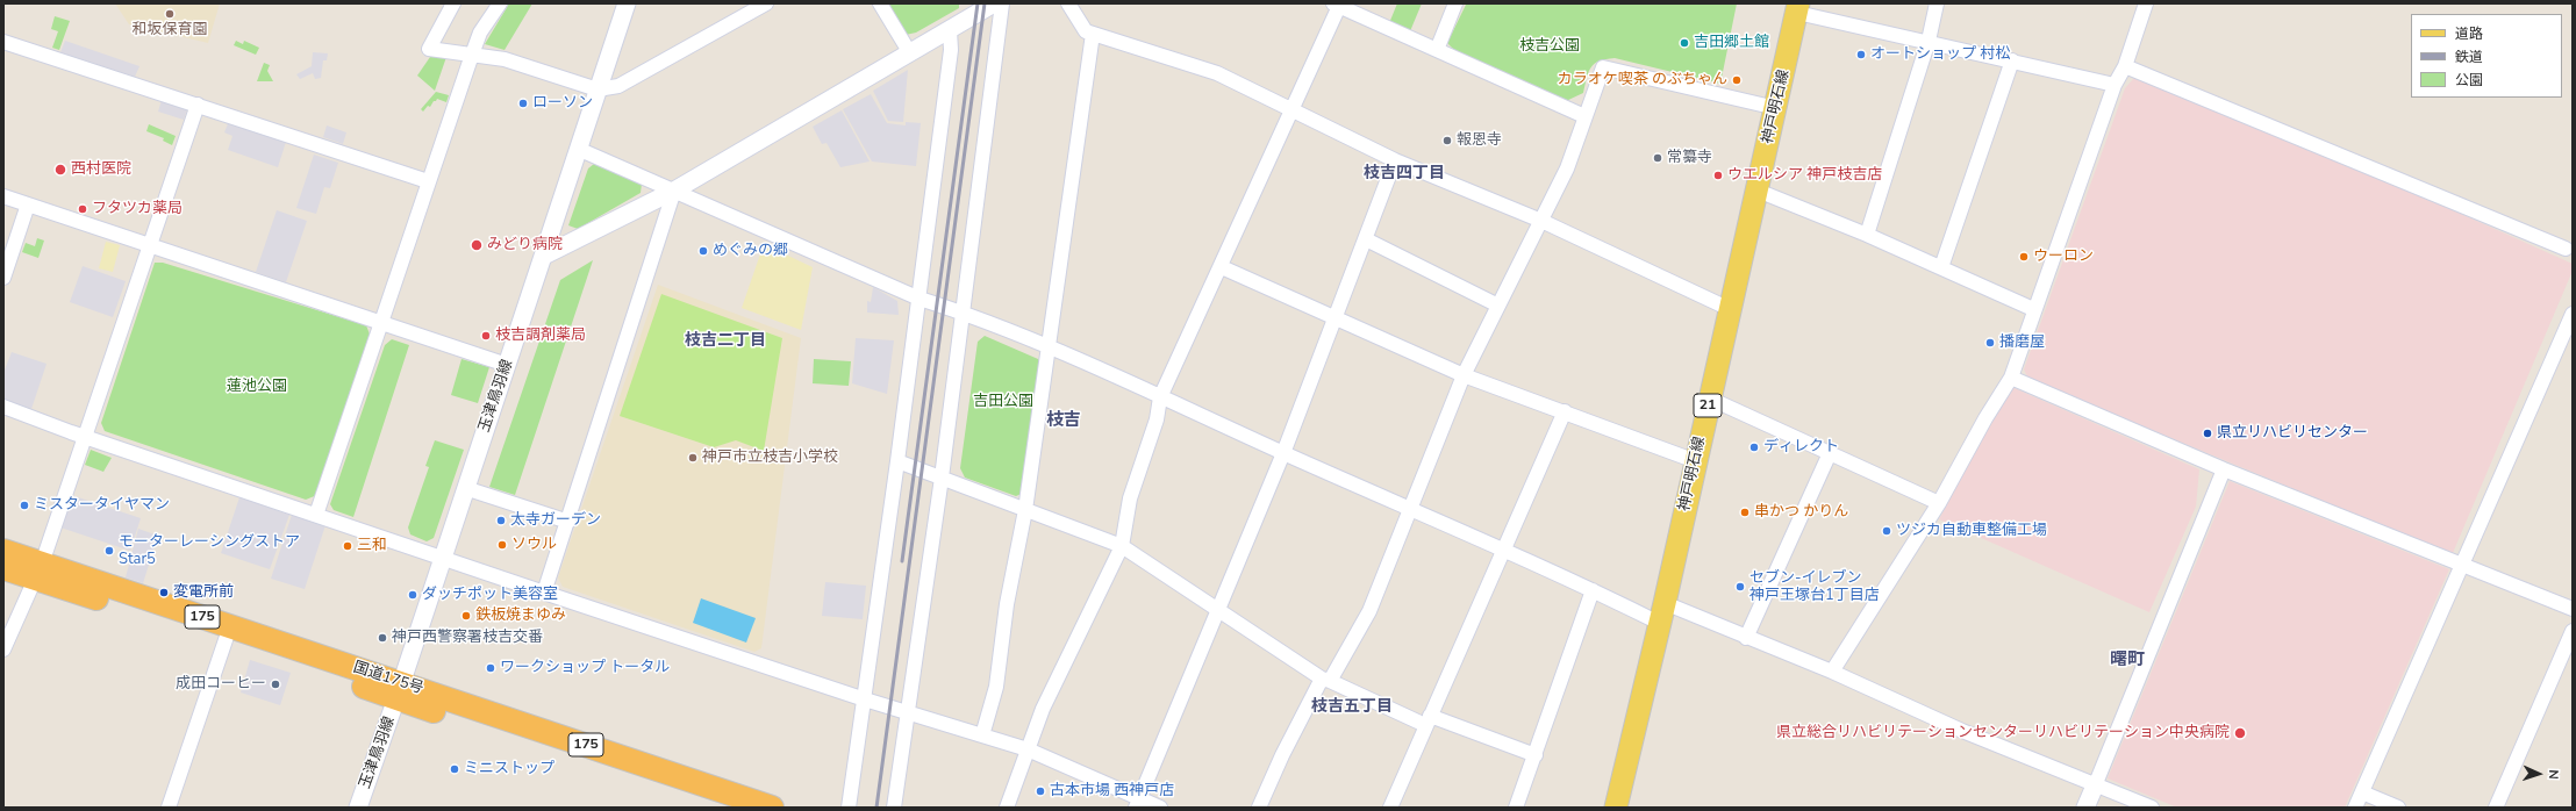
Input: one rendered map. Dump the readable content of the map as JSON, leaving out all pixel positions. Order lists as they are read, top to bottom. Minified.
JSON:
{"streets":{"highway":["175","国道175号"],"main road":["神戸明石線","21"],"street":["玉津鳥羽線"]},"crossings":[["玉津鳥羽線","国道175号"]],"districts":["枝吉四丁目","枝吉二丁目","枝吉","曙町","枝吉五丁目"],"parks":["枝吉公園","蓮池公園","吉田公園"],"places":["和坂保育園","吉田郷土館","オートショップ 村松","カラオケ喫茶 のぶちゃん","ローソン","報恩寺","常纂寺","西村医院","ウエルシア 神戸枝吉店","フタツカ薬局","みどり病院","めぐみの郷","ウーロン","枝吉調剤薬局","播磨屋","県立リハビリセンター","ディレクト","神戸市立枝吉小学校","ミスタータイヤマン","串かつ かりん","太寺ガーデン","ツジカ自動車整備工場","ソウル","三和","モーターレーシングストア Star5","セブン-イレブン 神戸王塚台1丁目店","変電所前","ダッチポット美容室","鉄板焼まゆみ","神戸西警察署枝吉交番","ワークショップ トータル","成田コーヒー","県立総合リハビリテーションセンターリハビリテーション中央病院","ミニストップ","古本市場 西神戸店"],"legend":["道路","鉄道","公園"],"north":"right"}
